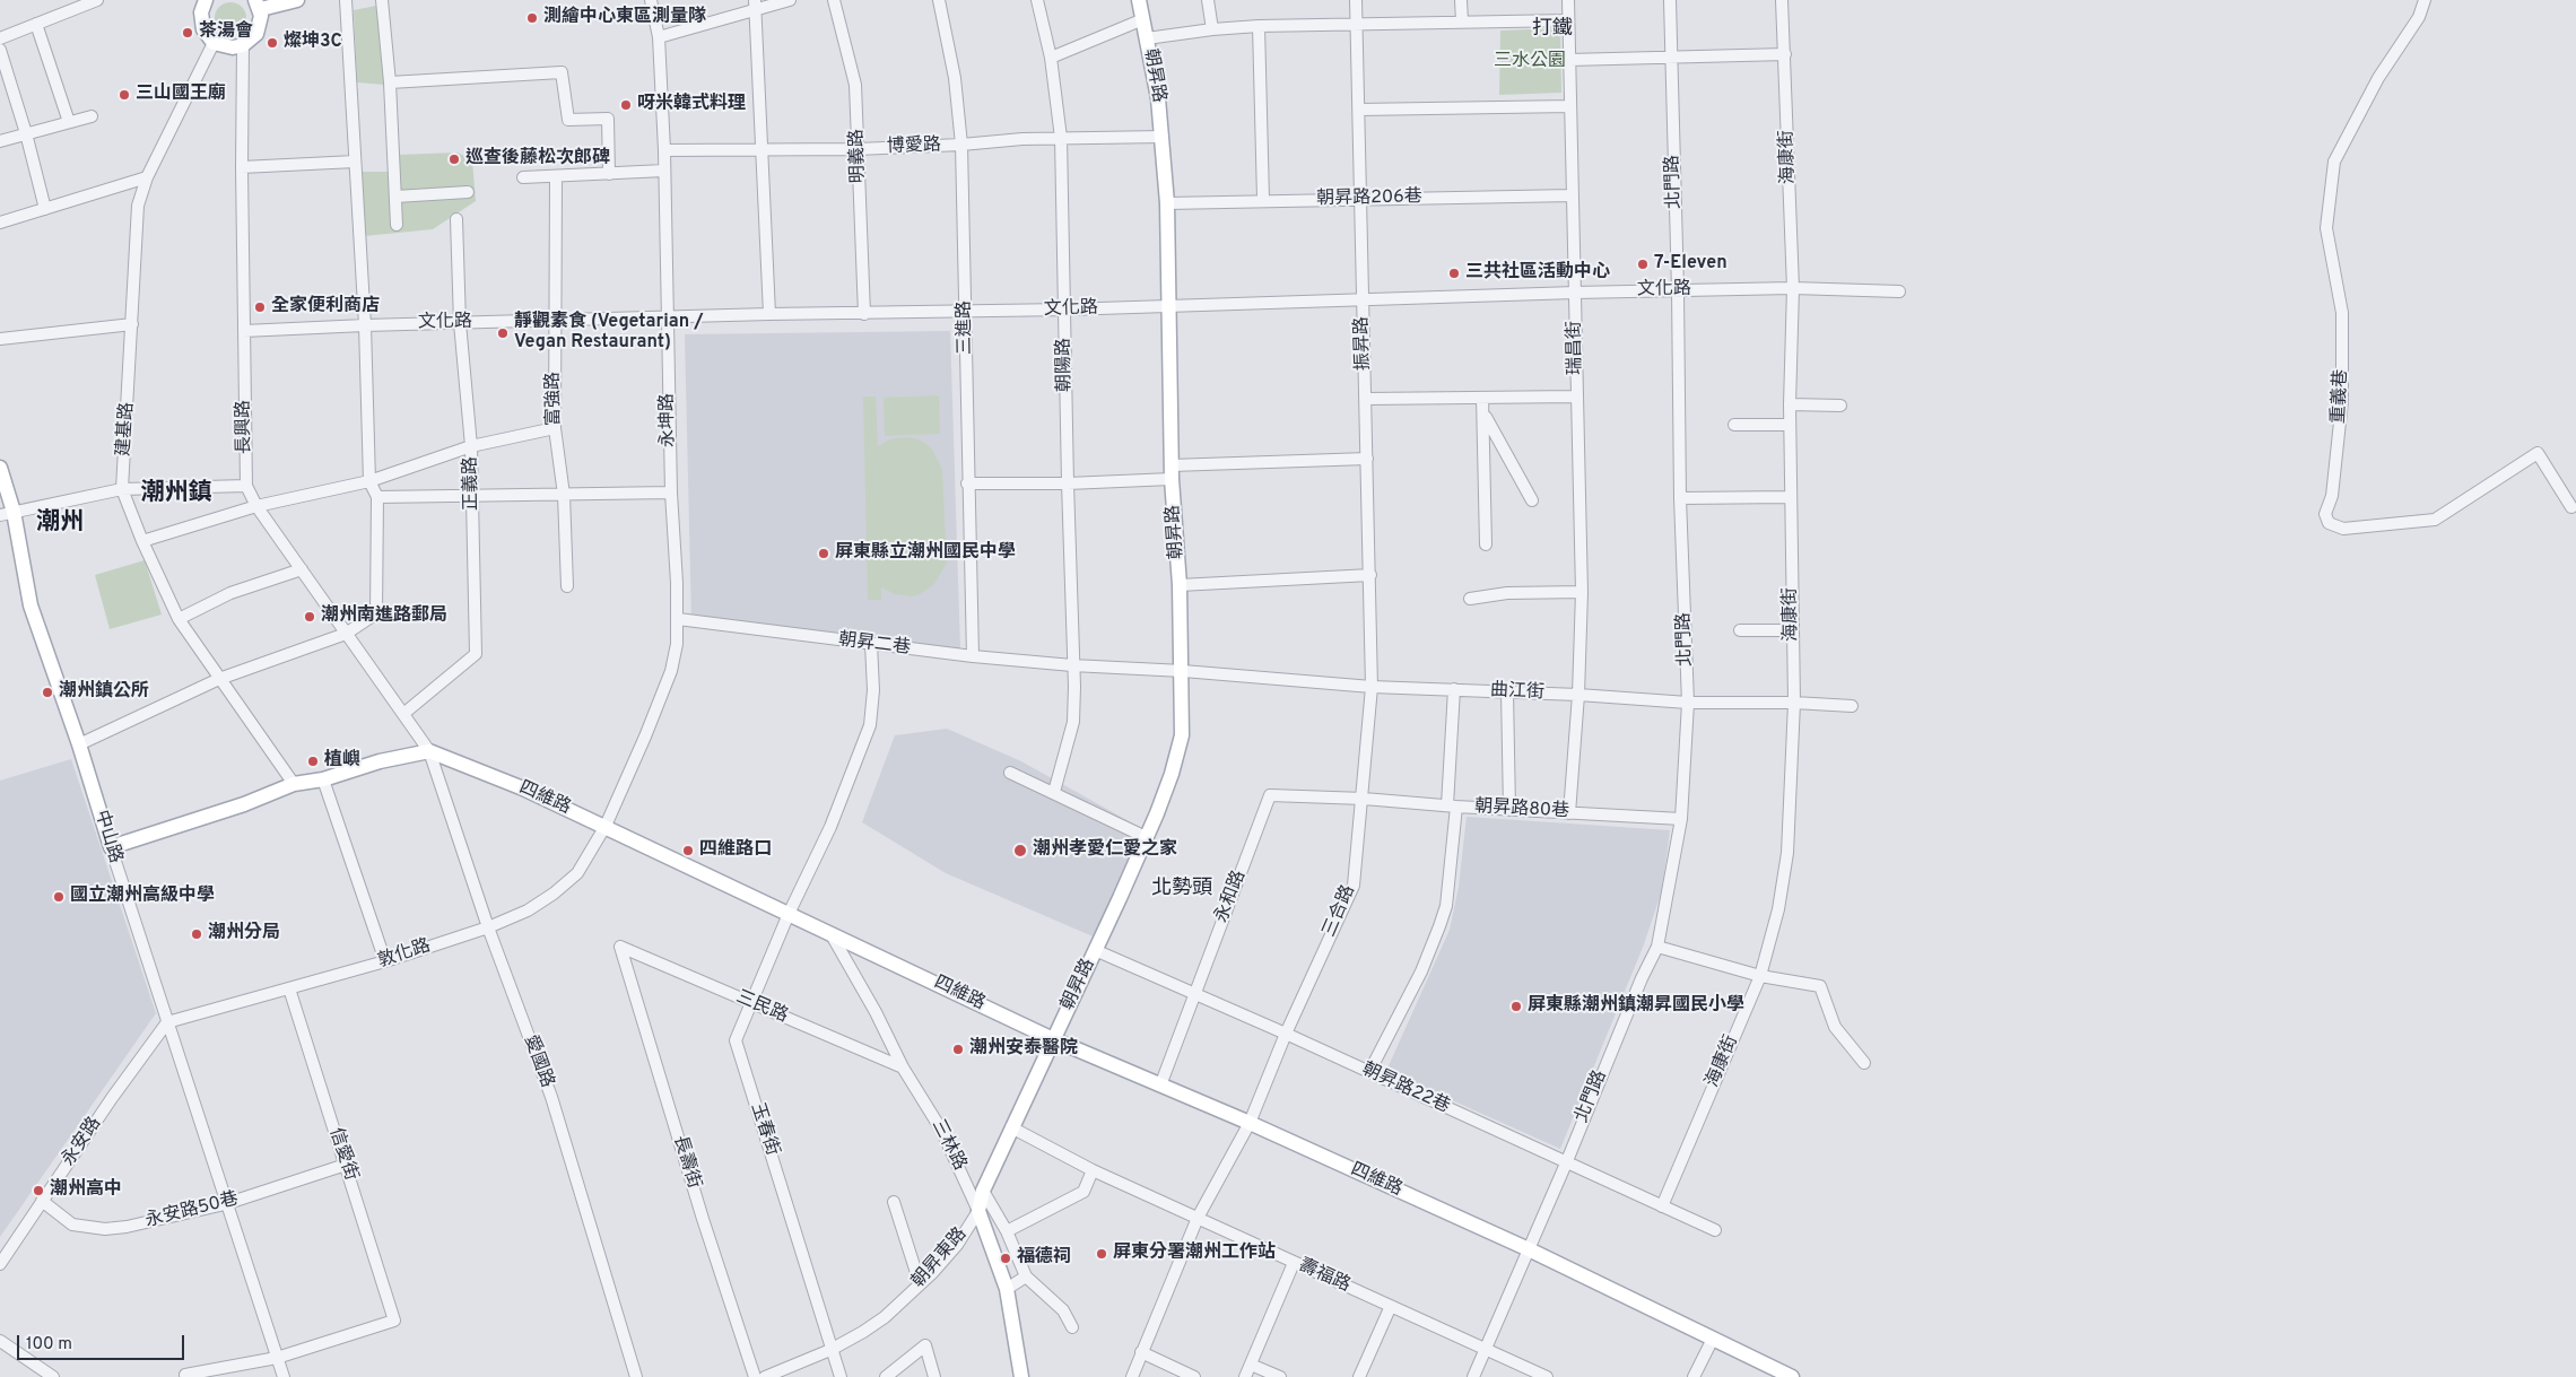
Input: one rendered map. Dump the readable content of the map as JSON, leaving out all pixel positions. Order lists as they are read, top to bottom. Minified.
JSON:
{"streets":{"main road":["朝昇路","四維路","中山路","三林路","朝昇東路"],"street":["博愛路","明義路","海康街","北門路","朝昇路206巷","文化路","三進路","振昇路","瑞昌街","朝陽路","重義巷","富強路","永坤路","長興路","建基路","正義路","朝昇二巷","曲江街","朝昇路80巷","永和路","三合路","敦化路","三民路","愛國路","朝昇路22巷","玉春街","永安路","信愛街","長壽街","永安路50巷","壽福路"]},"crossings":[["朝昇路","博愛路"],["朝昇路","朝昇路206巷"],["朝昇路","文化路"],["朝昇路","朝昇二巷"],["朝昇路","曲江街"],["朝昇路","四維路"],["朝昇路","朝昇路22巷"],["朝昇路","朝昇東路"],["博愛路","明義路"],["博愛路","三進路"],["博愛路","朝陽路"],["博愛路","永坤路"],["明義路","文化路"],["海康街","文化路"],["海康街","曲江街"],["海康街","朝昇路22巷"],["北門路","文化路"],["北門路","曲江街"],["北門路","四維路"],["北門路","朝昇路80巷"],["北門路","朝昇路22巷"],["北門路","壽福路"],["朝昇路206巷","振昇路"],["朝昇路206巷","瑞昌街"],["文化路","三進路"],["文化路","振昇路"],["文化路","瑞昌街"],["文化路","朝陽路"],["文化路","富強路"],["文化路","永坤路"],["文化路","長興路"],["文化路","正義路"],["三進路","朝昇二巷"],["振昇路","曲江街"],["振昇路","三合路"],["瑞昌街","曲江街"],["瑞昌街","朝昇路80巷"],["朝陽路","朝昇二巷"],["永坤路","朝昇二巷"],["永坤路","四維路"],["永坤路","敦化路"],["長興路","正義路"],["長興路","四維路"],["長興路","愛國路"],["朝昇二巷","曲江街"],["朝昇二巷","玉春街"],["曲江街","三合路"],["四維路","永和路"],["四維路","三合路"],["四維路","敦化路"],["四維路","愛國路"],["四維路","玉春街"],["四維路","三林路"],["四維路","朝昇東路"],["朝昇路80巷","永和路"],["朝昇路80巷","三合路"],["中山路","敦化路"],["中山路","永安路"],["中山路","信愛街"],["中山路","永安路50巷"],["永和路","三合路"],["永和路","朝昇路22巷"],["三合路","朝昇路22巷"],["三合路","壽福路"],["敦化路","愛國路"],["敦化路","永安路"],["敦化路","信愛街"],["三民路","玉春街"],["三民路","三林路"],["三民路","長壽街"],["玉春街","朝昇東路"],["永安路","永安路50巷"],["三林路","朝昇東路"],["信愛街","永安路50巷"],["朝昇東路","壽福路"]],"districts":["打鐵","潮州鎮","潮州","北勢頭"],"parks":["三水公園"],"places":["測繪中心東區測量隊","茶湯會","燦坤3C","三山國王廟","呀米韓式料理","巡查後藤松次郎碑","7-Eleven","三共社區活動中心","全家便利商店","靜觀素食 (Vegetarian / Vegan Restaurant)","屏東縣立潮州國民中學","潮州南進路郵局","潮州鎮公所","植嶼","四維路口","潮州孝愛仁愛之家","國立潮州高級中學","潮州分局","屏東縣潮州鎮潮昇國民小學","潮州安泰醫院","潮州高中","屏東分署潮州工作站","福德祠"],"scale_bar":"100 m"}
